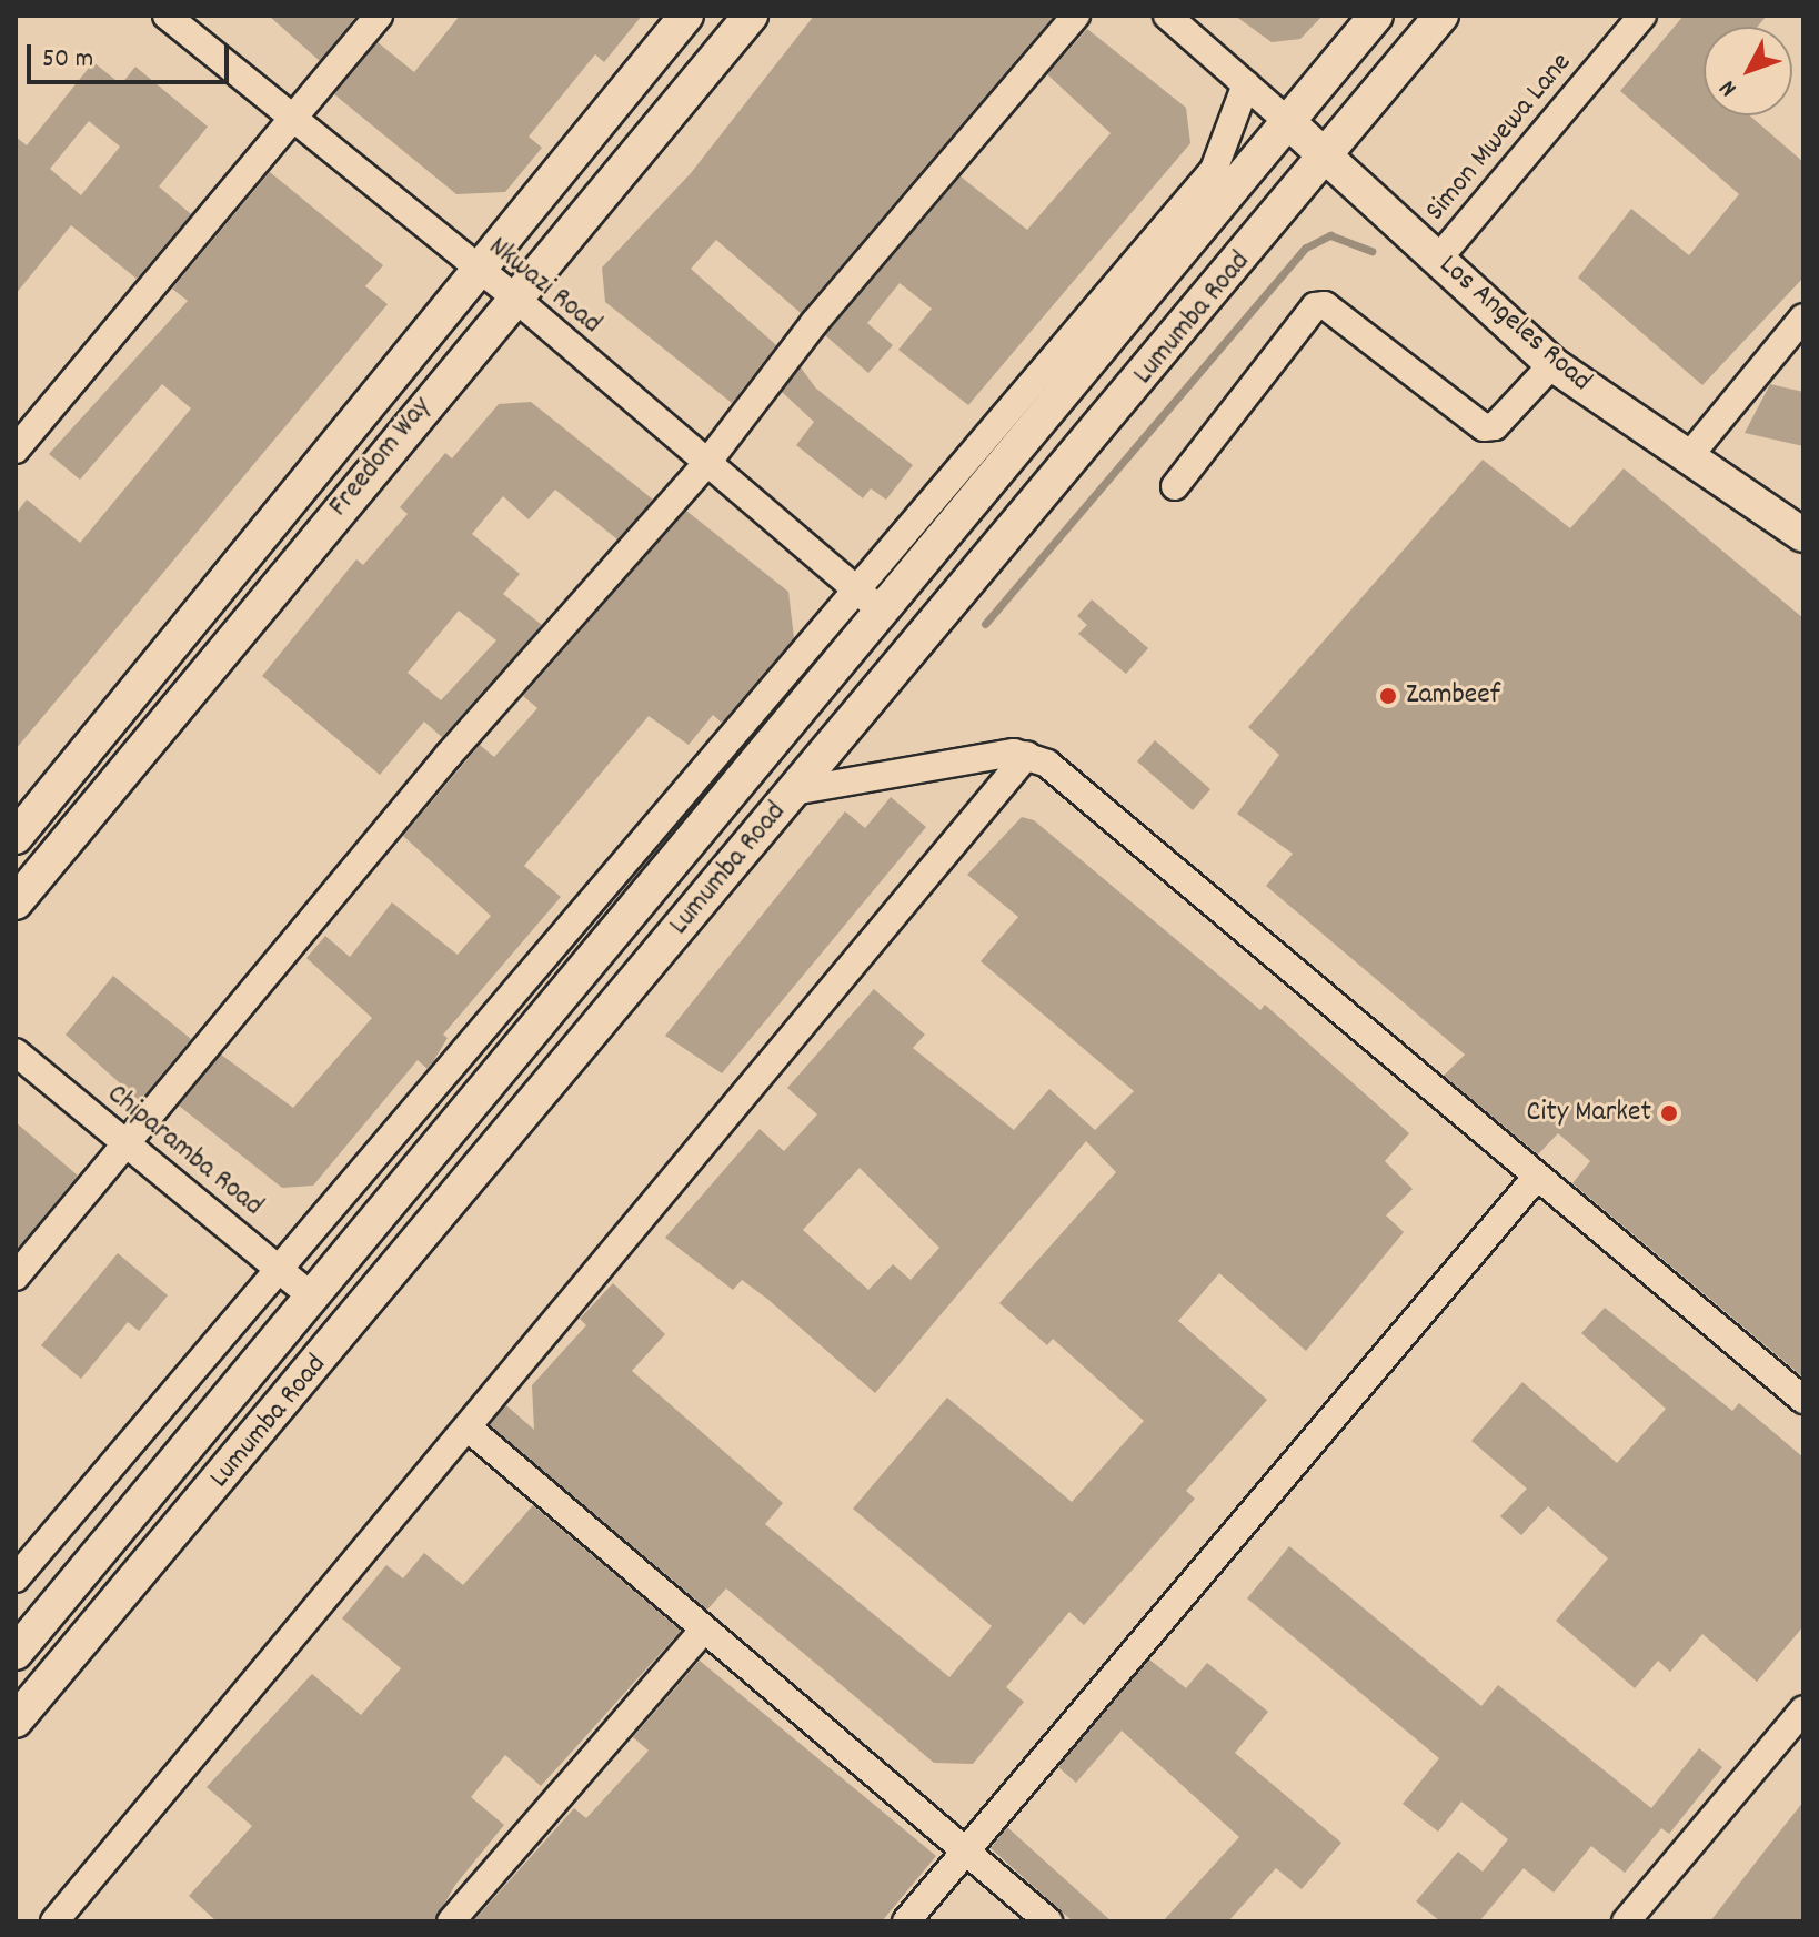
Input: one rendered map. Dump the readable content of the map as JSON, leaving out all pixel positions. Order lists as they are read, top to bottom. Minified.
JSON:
{"streets":{"main road":["Lumumba Road","Los Angeles Road","Freedom Way"],"street":["Simon Mwewa Lane","Nkwazi Road","Chiparamba Road"]},"crossings":[["Simon Mwewa Lane","Los Angeles Road"],["Nkwazi Road","Lumumba Road"],["Nkwazi Road","Freedom Way"],["Lumumba Road","Los Angeles Road"],["Lumumba Road","Chiparamba Road"]],"places":["Zambeef","City Market"],"scale_bar":"50 m","north":"bottom left"}
